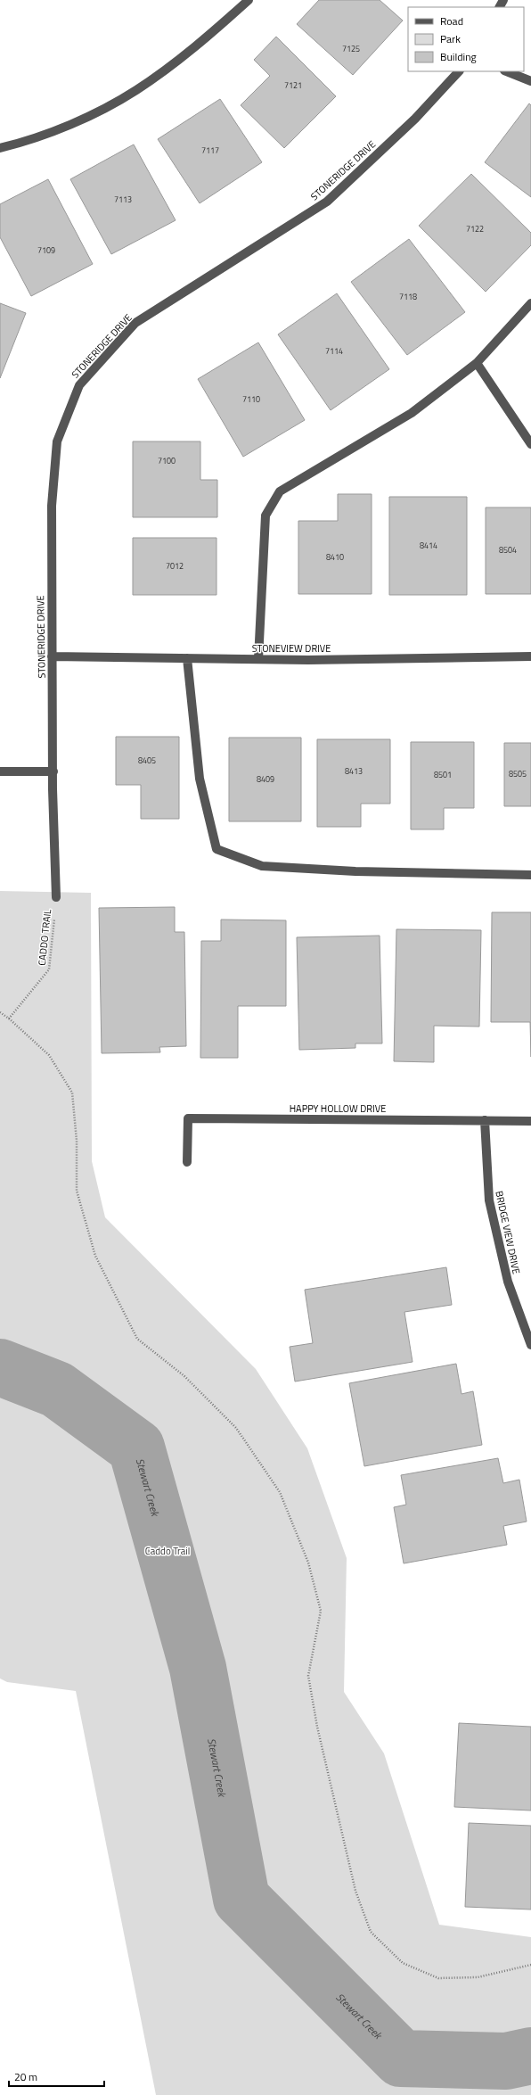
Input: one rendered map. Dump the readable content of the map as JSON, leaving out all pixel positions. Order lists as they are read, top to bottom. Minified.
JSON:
{"streets":{"street":["STONERIDGE DRIVE","STONEVIEW DRIVE","HAPPY HOLLOW DRIVE","BRIDGE VIEW DRIVE"],"path":["CADDO TRAIL"]},"crossings":[["STONERIDGE DRIVE","STONEVIEW DRIVE"],["STONERIDGE DRIVE","CADDO TRAIL"],["HAPPY HOLLOW DRIVE","BRIDGE VIEW DRIVE"]],"water":["Stewart Creek"],"parks":["Caddo Trail"],"house_numbers":["7125","7121","7117","7113","7122","7109","7118","7114","7110","7100","8414","8504","8410","7012","8405","8413","8505","8501","8409"],"legend":["Road","Park","Building"],"scale_bar":"20 m"}
